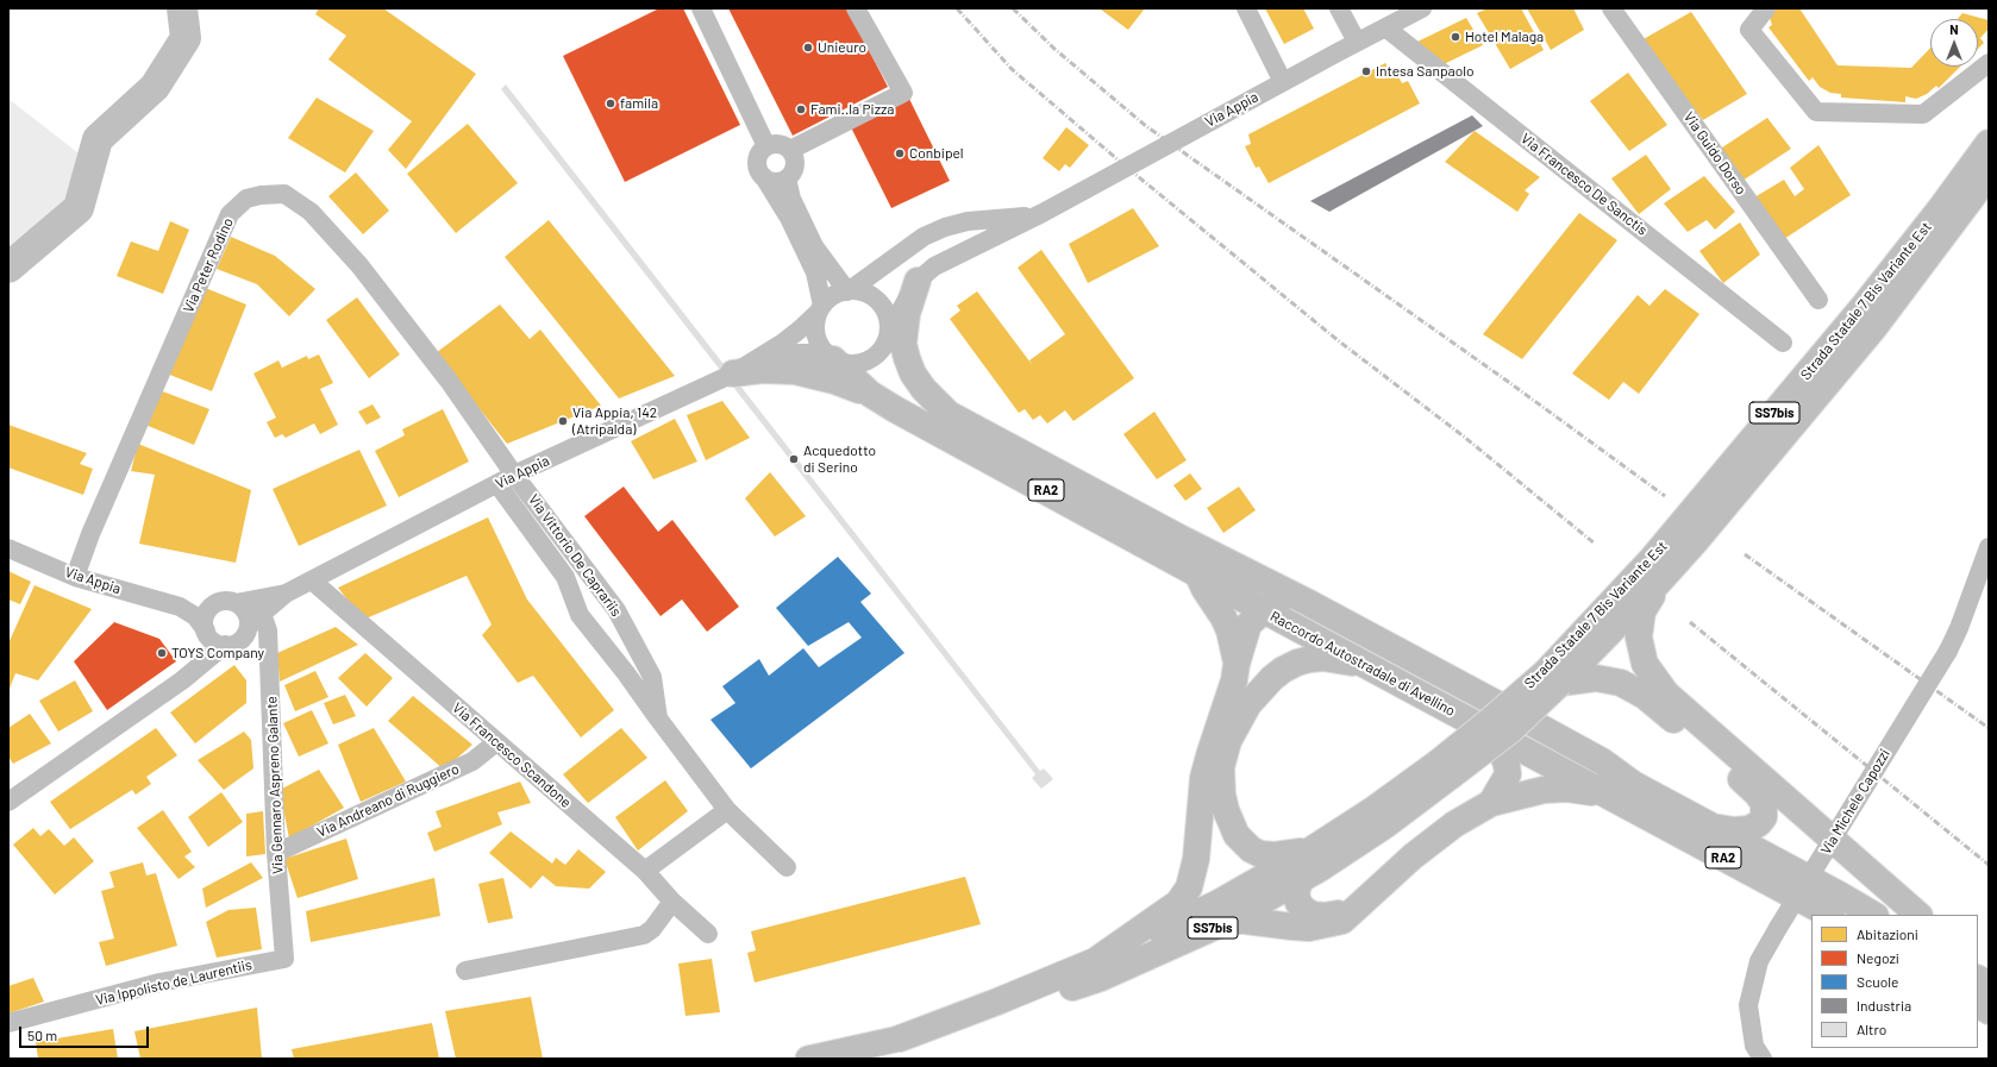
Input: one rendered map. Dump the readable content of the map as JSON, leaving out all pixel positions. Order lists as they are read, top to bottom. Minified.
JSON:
{"streets":{"highway":["Strada Statale 7 Bis Variante Est","SS7bis","RA2","Raccordo Autostradale di Avellino"],"street":["Via Appia","Via Guido Dorso","Via Francesco De Sanctis","Via Peter Rodino","Via Vittorio De Caprariis","Via Francesco Scandone","Via Gennaro Aspreno Galante","Via Andreano di Ruggiero","Via Michele Capozzi","Via Ippolisto de Laurentiis"]},"crossings":[["Via Appia","Via Francesco De Sanctis"],["Via Appia","Via Peter Rodino"],["Via Appia","Via Vittorio De Caprariis"],["Via Appia","Via Francesco Scandone"],["Via Appia","Via Gennaro Aspreno Galante"],["Via Peter Rodino","Via Vittorio De Caprariis"],["Strada Statale 7 Bis Variante Est","SS7bis"],["Via Francesco Scandone","Via Andreano di Ruggiero"],["Via Gennaro Aspreno Galante","Via Andreano di Ruggiero"],["Via Gennaro Aspreno Galante","Via Ippolisto de Laurentiis"]],"places":["Hotel Malaga","Unieuro","Intesa Sanpaolo","famila","Fami..la Pizza","Conbipel","Via Appia, 142 (Atripalda)","Acquedotto di Serino","TOYS Company"],"legend":["Abitazioni","Negozi","Scuole","Industria","Altro"],"scale_bar":"50 m","north":"top"}
